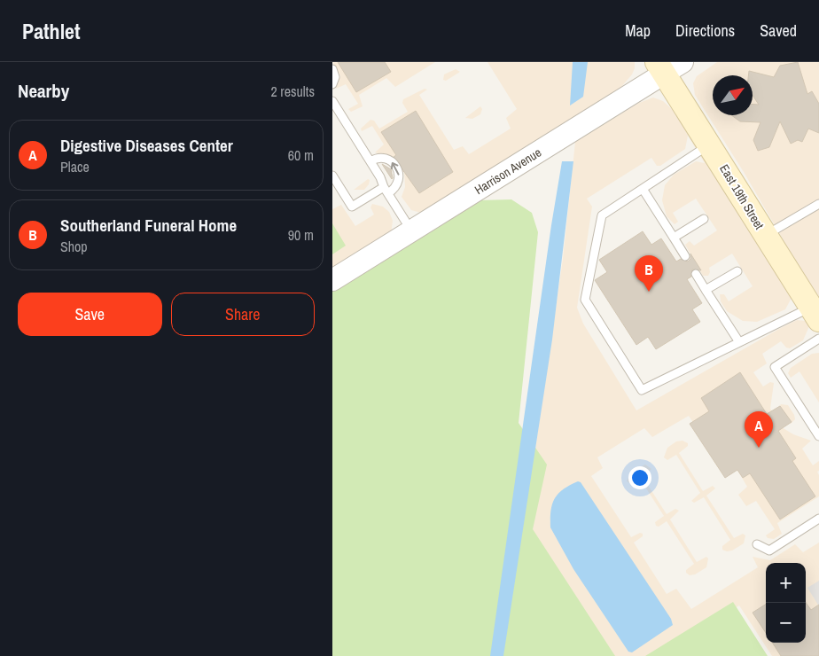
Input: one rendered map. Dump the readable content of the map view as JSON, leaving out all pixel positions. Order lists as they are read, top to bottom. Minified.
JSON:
{"streets":{"main road":["East 19th Street"],"street":["Harrison Avenue"]},"crossings":[["Harrison Avenue","East 19th Street"]],"north":"top right","page":{"header":"Pathlet","nav":["Map","Directions","Saved"],"heading":["Nearby","2 results"],"list":[{"mark":"A","name":"Digestive Diseases Center","note":"Place","value":"60 m"},{"mark":"B","name":"Southerland Funeral Home","note":"Shop","value":"90 m"}],"pins":["B","A"],"buttons":["Save","Share"],"map_buttons":["+","−"]}}
